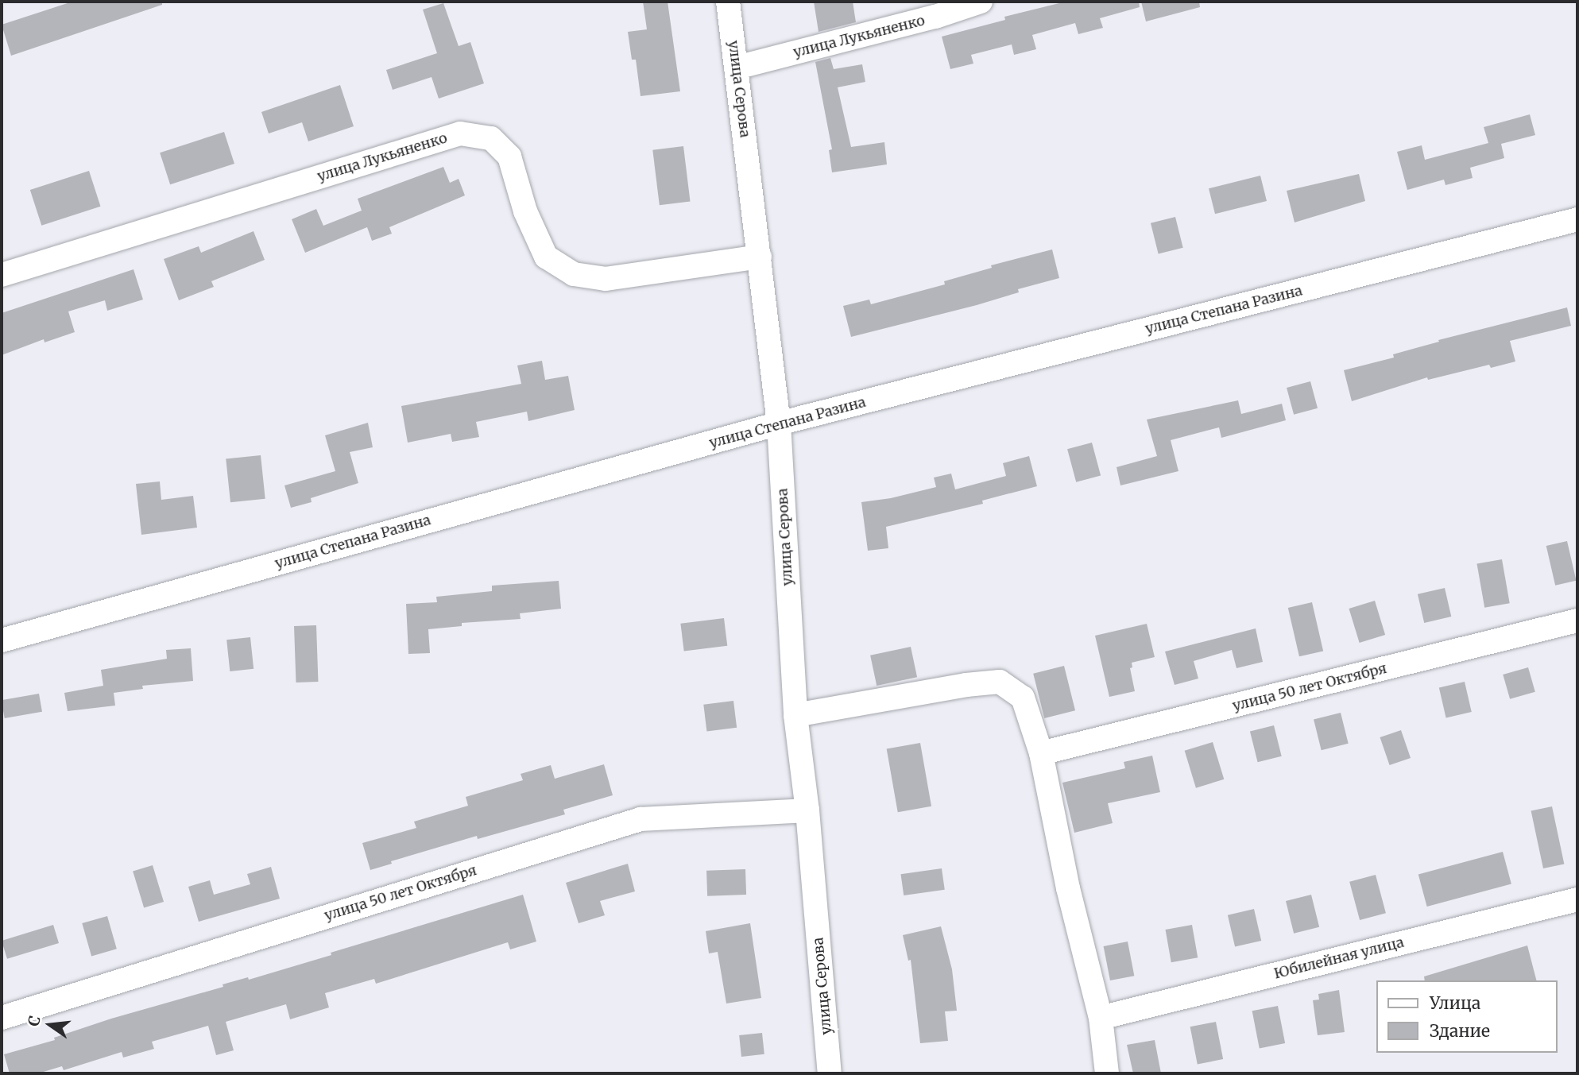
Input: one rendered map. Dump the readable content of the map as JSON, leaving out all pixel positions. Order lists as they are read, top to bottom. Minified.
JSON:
{"streets":{"street":["улица Лукьяненко","улица Серова","улица Степана Разина","улица 50 лет Октября","Юбилейная улица"]},"crossings":[["улица Лукьяненко","улица Серова"],["улица Серова","улица Степана Разина"],["улица Серова","улица 50 лет Октября"]],"legend":["Улица","Здание"],"north":"left"}
